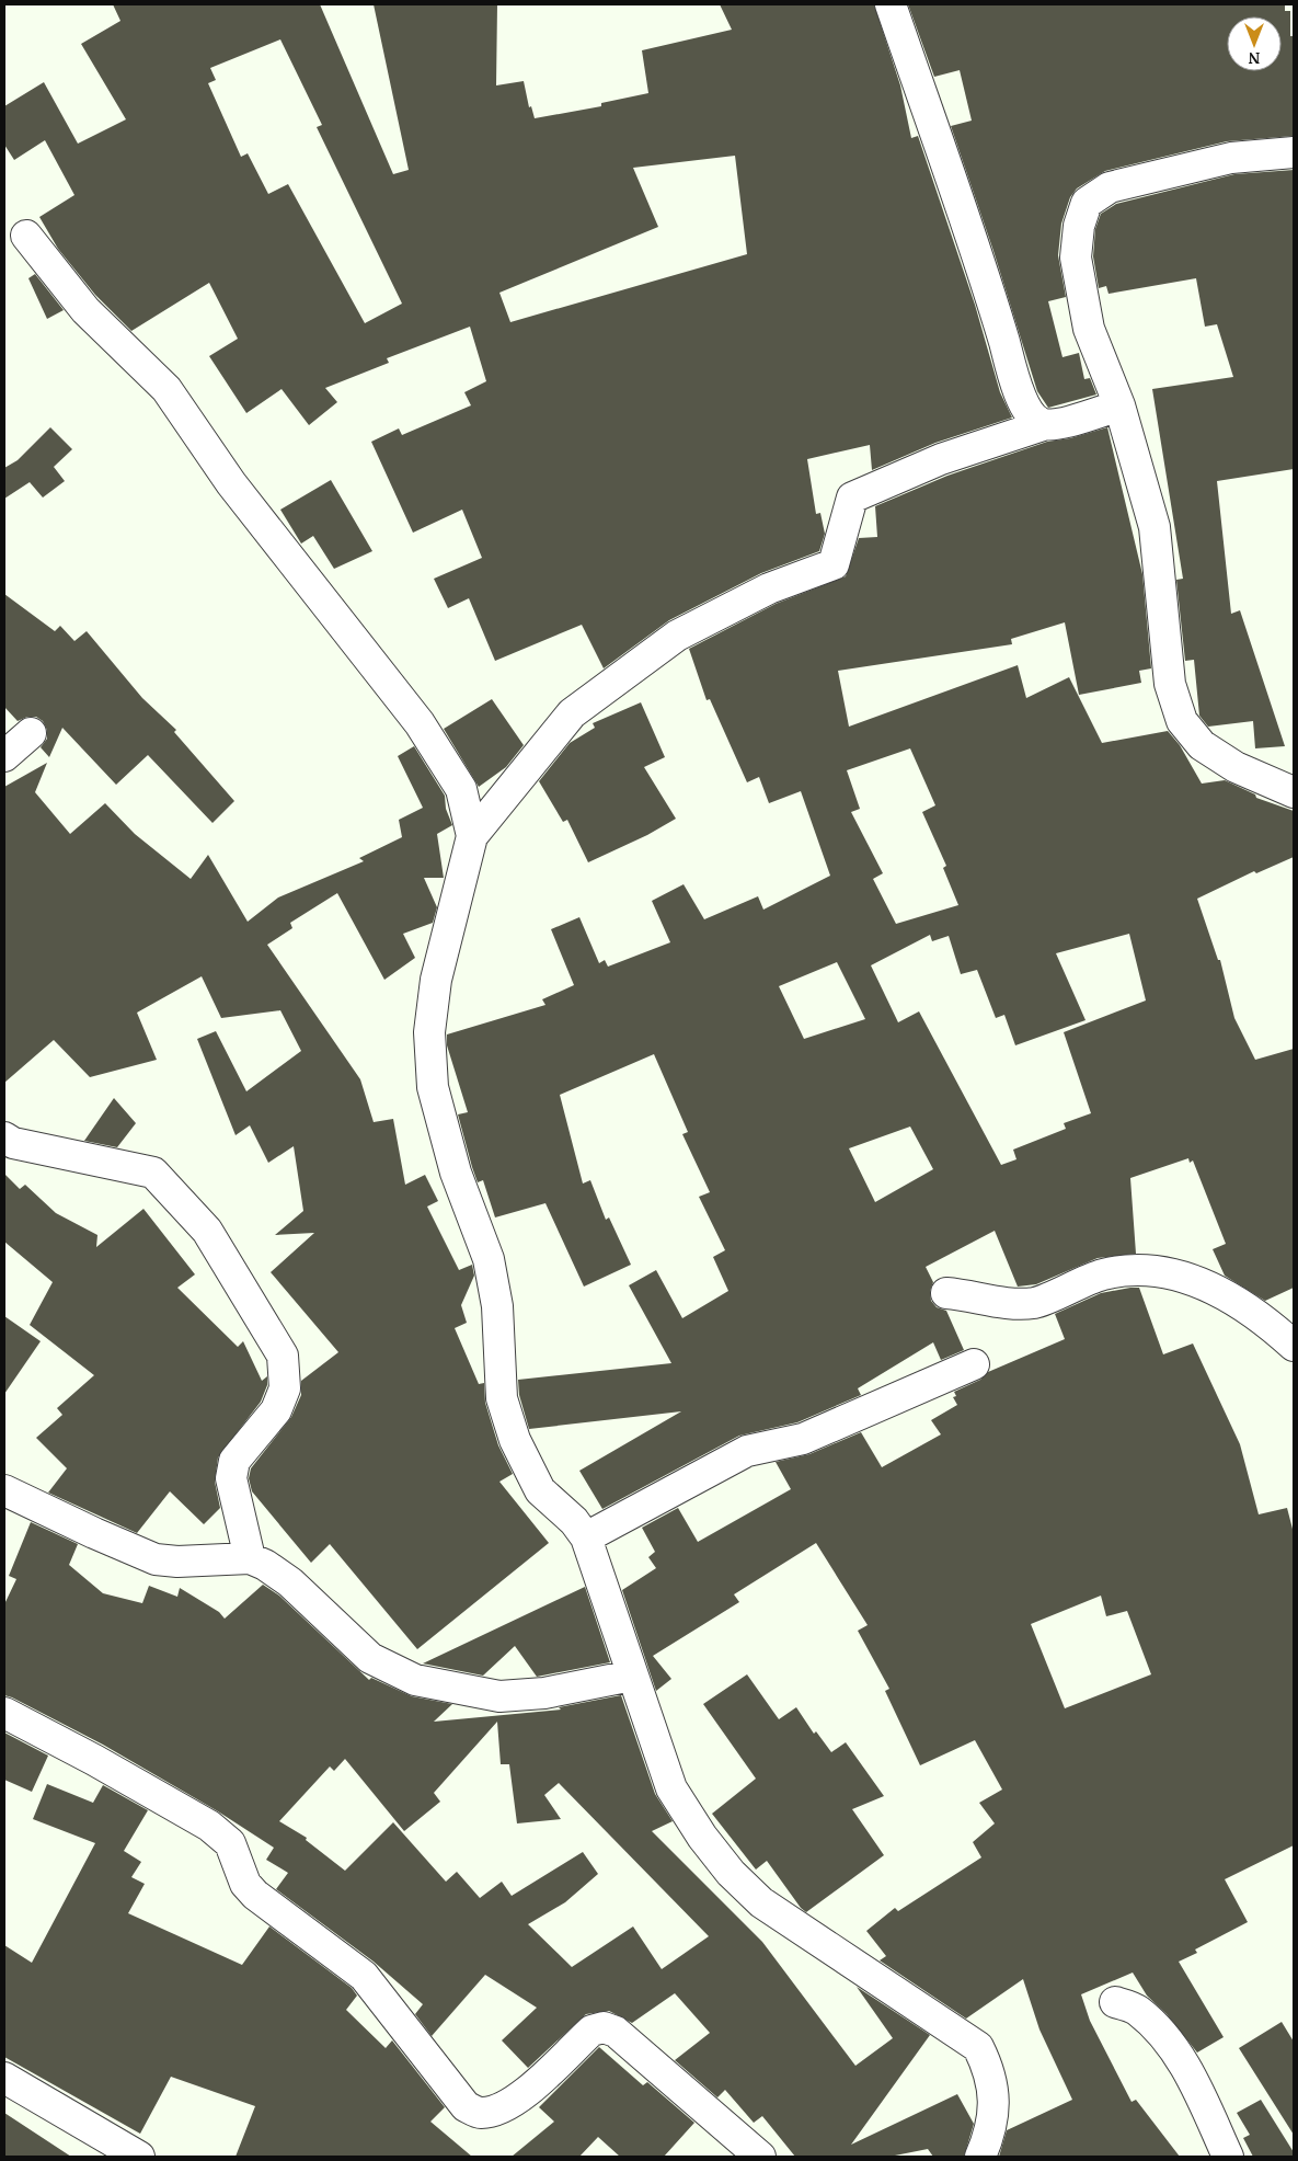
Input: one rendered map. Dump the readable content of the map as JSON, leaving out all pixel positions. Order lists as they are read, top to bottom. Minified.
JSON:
{"north":"bottom"}
